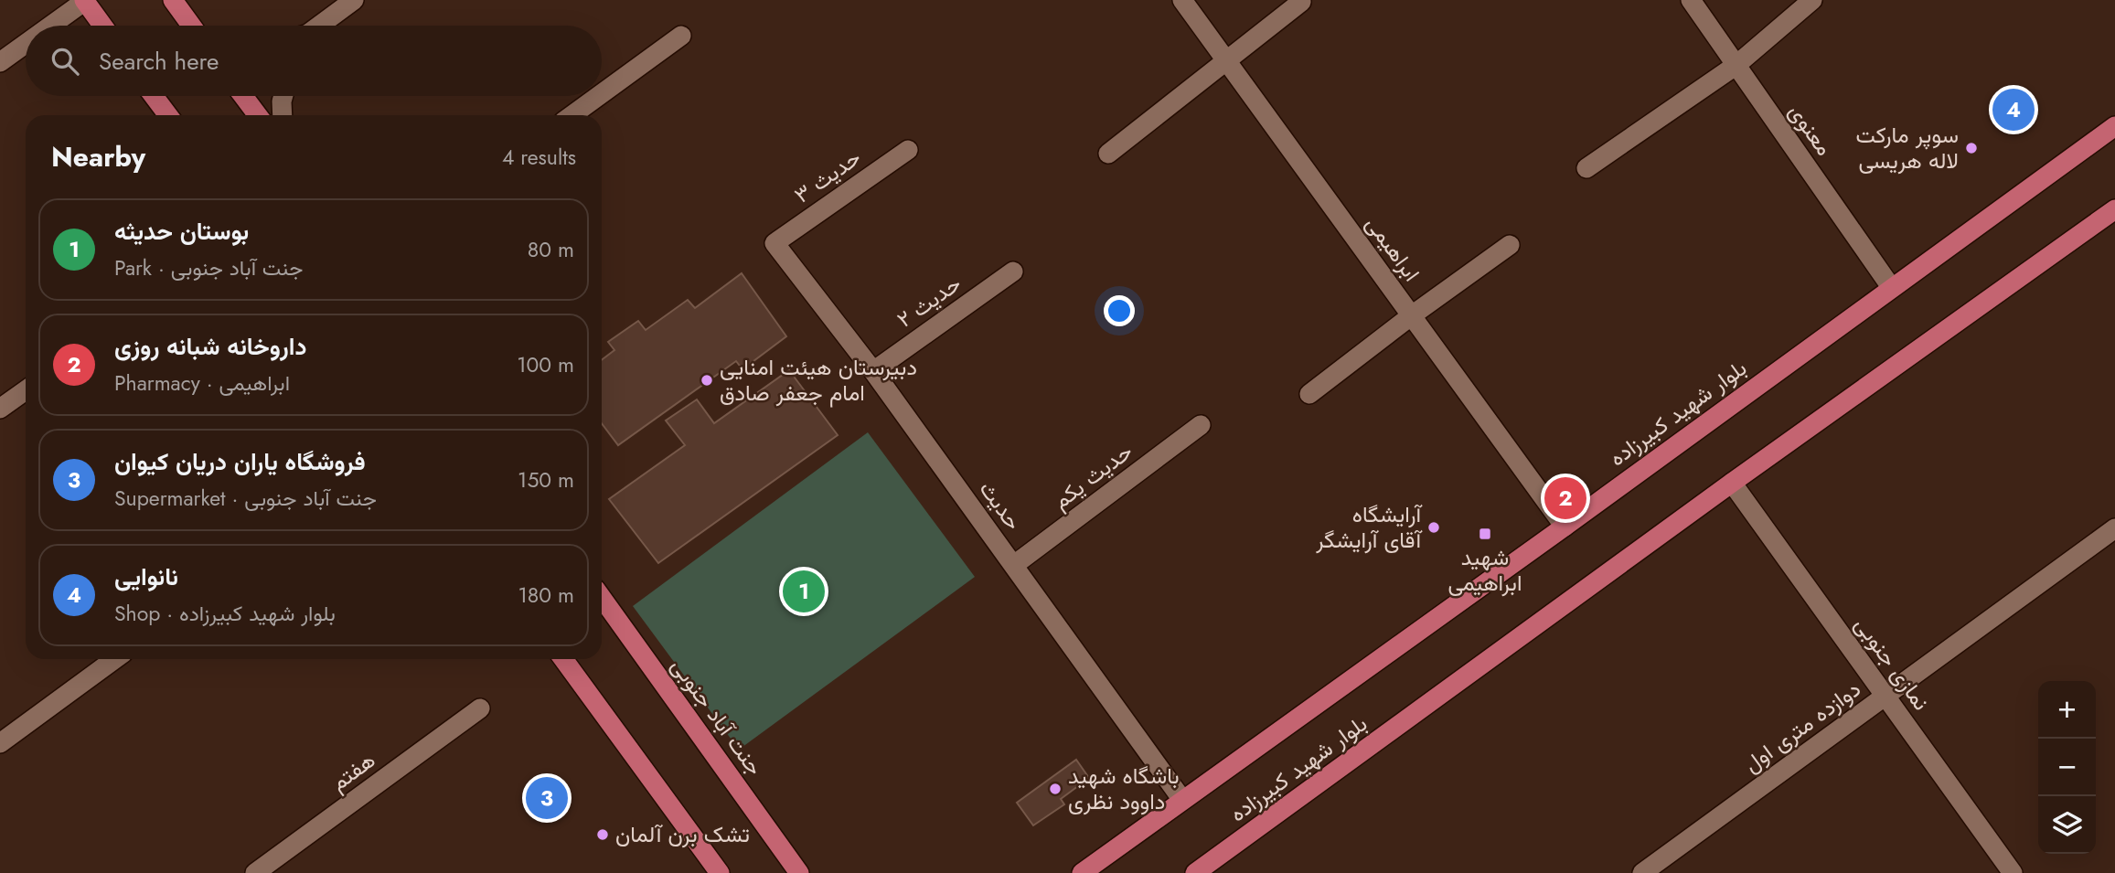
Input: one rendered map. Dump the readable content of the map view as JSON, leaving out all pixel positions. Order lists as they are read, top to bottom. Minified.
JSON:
{"streets":{"main road":["بلوار شهید کبیرزاده","جنت آباد جنوبی"],"street":["معنوی","حدیث ۳","ابراهیمی","حدیث ۲","حدیث یکم","حدیث","نمازی جنوبی","دوازده متری اول","هفتم"]},"crossings":[["معنوی","بلوار شهید کبیرزاده"],["حدیث ۳","حدیث"],["ابراهیمی","بلوار شهید کبیرزاده"],["حدیث ۲","حدیث"],["بلوار شهید کبیرزاده","حدیث"],["بلوار شهید کبیرزاده","نمازی جنوبی"],["حدیث یکم","حدیث"],["نمازی جنوبی","دوازده متری اول"]],"places":{"other":["سوپر مارکت لاله هریسی","دبیرستان هیئت امنایی امام جعفر صادق","آرایشگاه آقای آرایشگر","باشگاه شهید داوود نظری","تشک برن آلمان"],"transit":["شهید ابراهیمی"]},"page":{"search":"Search here","pins":["4","2","1","3"],"heading":["Nearby","4 results"],"list":[{"mark":"1","name":"بوستان حدیثه","note":"Park · جنت آباد جنوبی","value":"80 m"},{"mark":"2","name":"داروخانه شبانه روزی","note":"Pharmacy · ابراهیمی","value":"100 m"},{"mark":"3","name":"فروشگاه یاران دریان کیوان","note":"Supermarket · جنت آباد جنوبی","value":"150 m"},{"mark":"4","name":"نانوایی","note":"Shop · بلوار شهید کبیرزاده","value":"180 m"}],"map_buttons":["+","−"]}}
